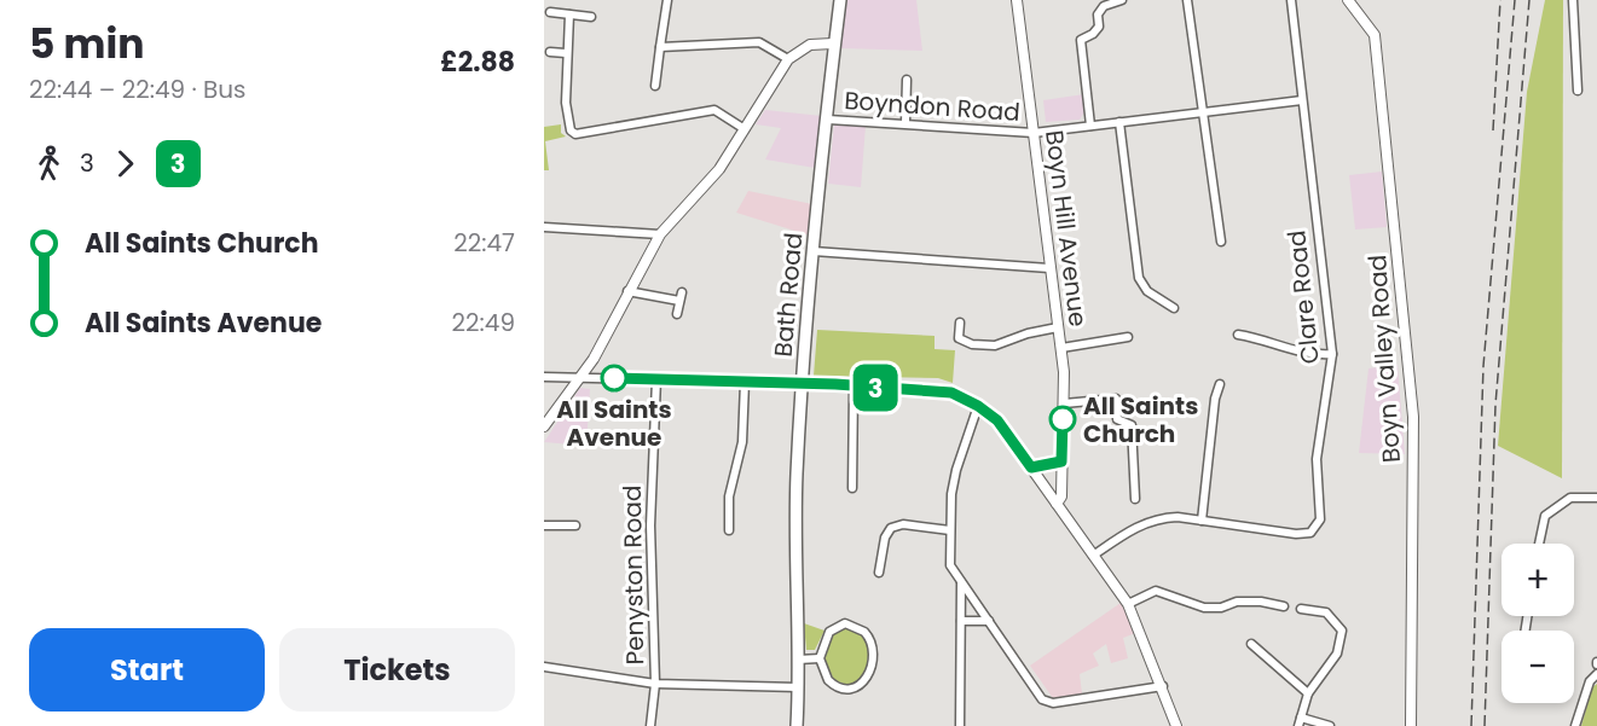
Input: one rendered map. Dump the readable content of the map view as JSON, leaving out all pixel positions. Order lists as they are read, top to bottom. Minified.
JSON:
{"streets":{"main road":["Bath Road"],"street":["Boyndon Road","Boyn Hill Avenue","Clare Road","Boyn Valley Road","Penyston Road"]},"crossings":[["Boyndon Road","Boyn Hill Avenue"],["Boyndon Road","Bath Road"],["Boyndon Road","Clare Road"]],"places":["All Saints Avenue","All Saints Church"],"lines":["bus line 3"],"page":{"heading":["5 min","22:44 – 22:49 · Bus","£2.88"],"on_map":"3","legs":["3","3"],"list":[{"name":"All Saints Church","value":"22:47"},{"name":"All Saints Avenue","value":"22:49"}],"map_buttons":["+","−"],"buttons":["Start","Tickets"]}}
